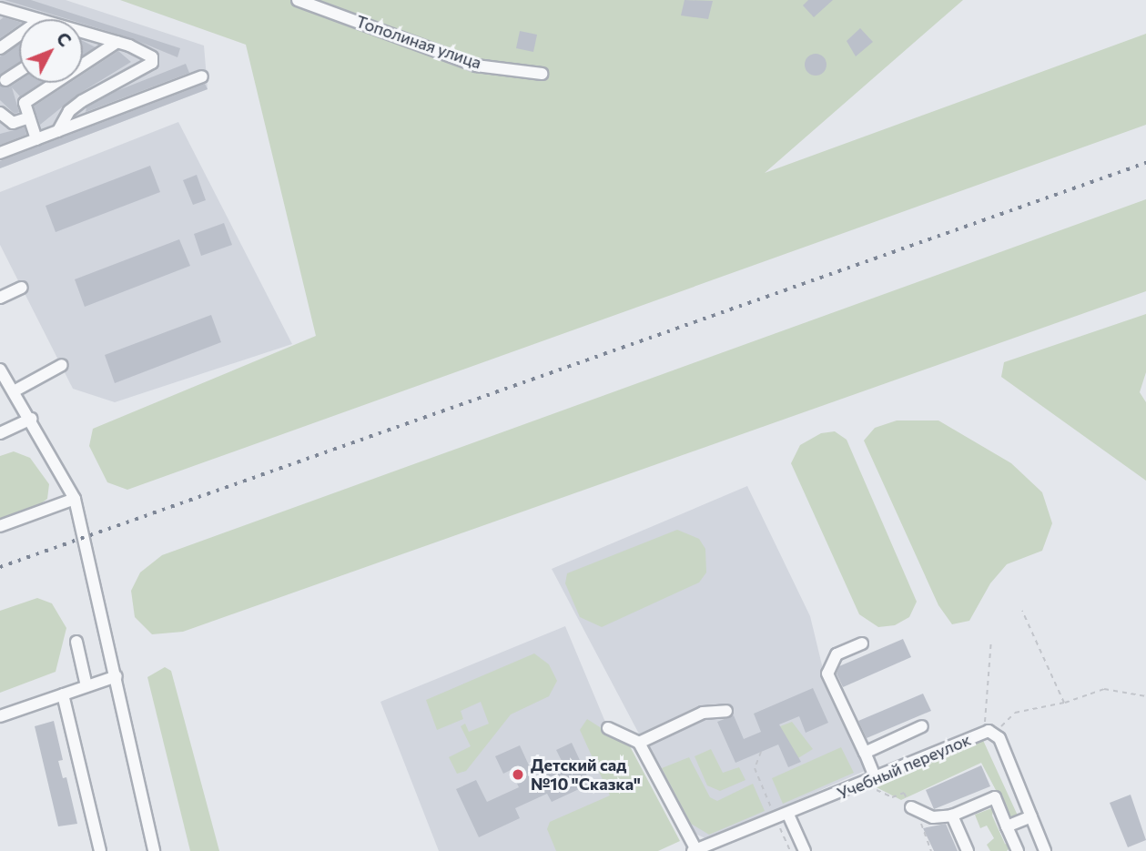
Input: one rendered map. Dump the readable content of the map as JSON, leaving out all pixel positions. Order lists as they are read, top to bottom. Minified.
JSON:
{"streets":{"street":["Тополиная улица","Учебный переулок"]},"places":["Детский сад №10 \"Сказка\""],"north":"top right"}
